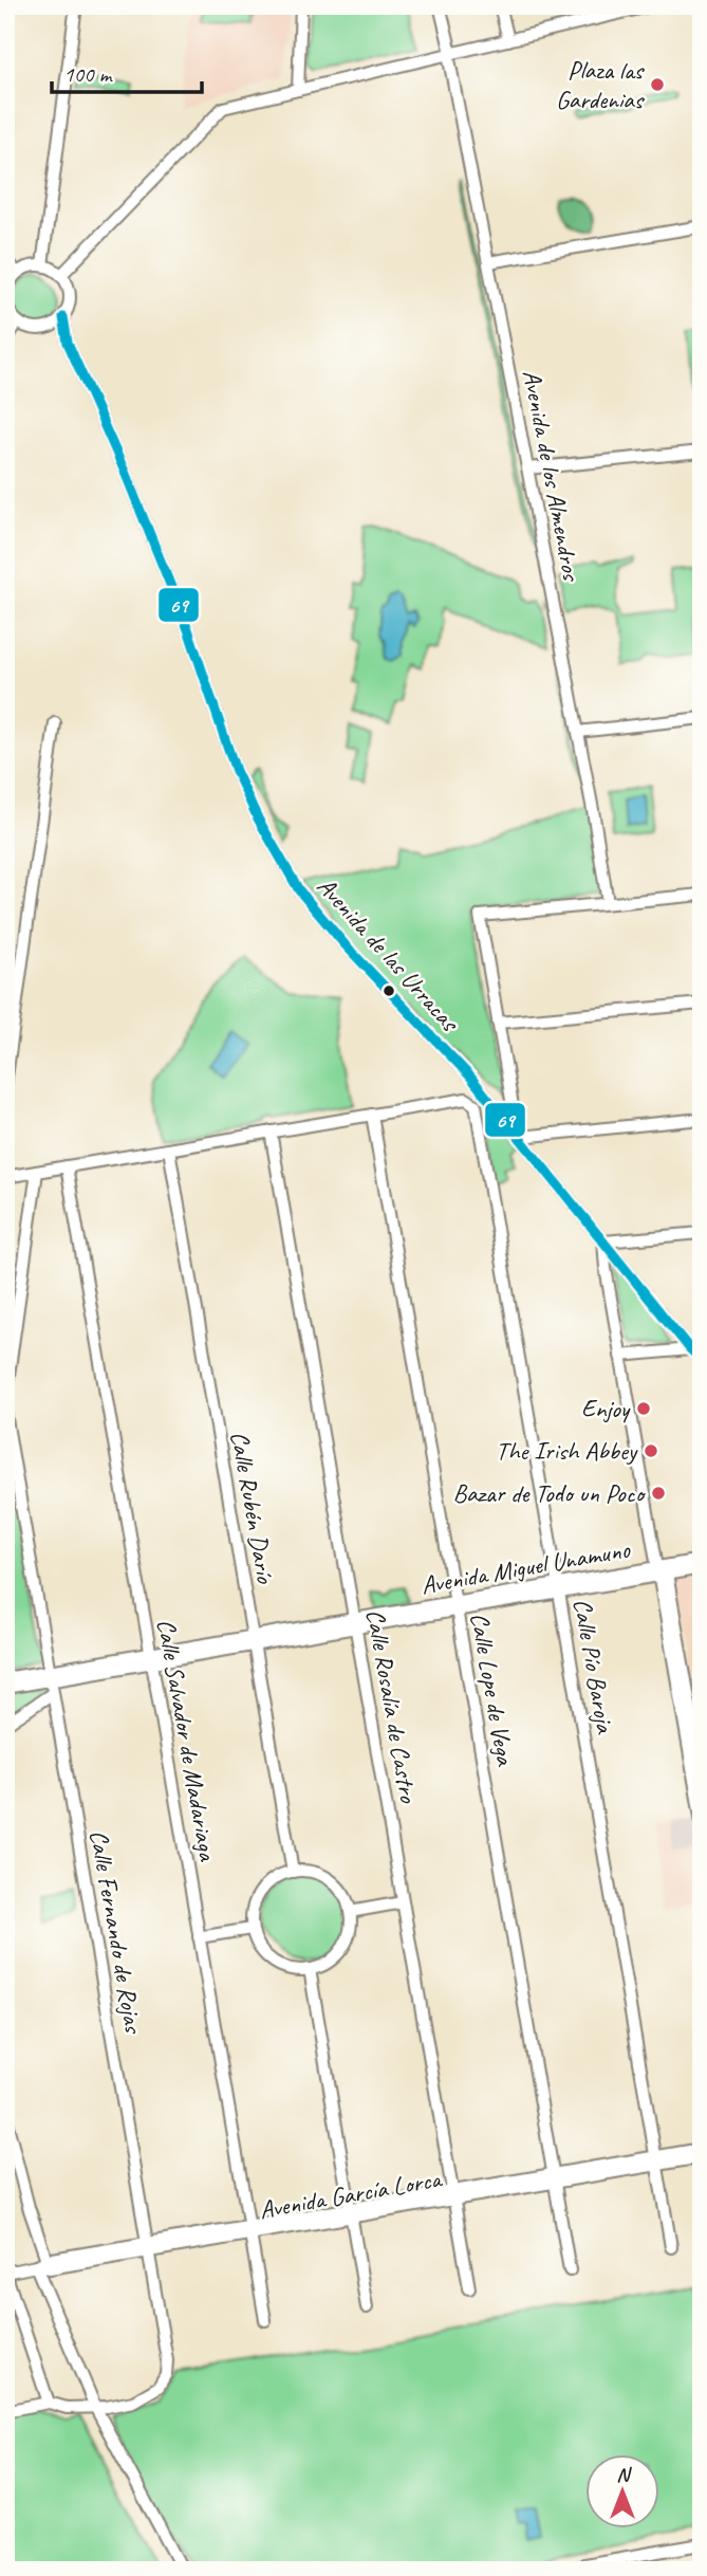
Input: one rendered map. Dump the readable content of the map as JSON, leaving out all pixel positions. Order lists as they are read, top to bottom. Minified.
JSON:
{"streets":{"street":["Avenida de los Almendros","Avenida de las Urracas","Calle Rubén Darío","Avenida Miguel Unamuno","Calle Pío Baroja","Calle Lope de Vega","Calle Rosalía de Castro","Calle Salvador de Madariaga","Calle Fernando de Rojas","Avenida García Lorca"]},"crossings":[["Calle Rubén Darío","Avenida Miguel Unamuno"],["Avenida Miguel Unamuno","Calle Pío Baroja"],["Avenida Miguel Unamuno","Calle Lope de Vega"],["Avenida Miguel Unamuno","Calle Rosalía de Castro"],["Avenida Miguel Unamuno","Calle Salvador de Madariaga"],["Avenida Miguel Unamuno","Calle Fernando de Rojas"],["Calle Pío Baroja","Avenida García Lorca"],["Calle Lope de Vega","Avenida García Lorca"],["Calle Rosalía de Castro","Avenida García Lorca"],["Calle Salvador de Madariaga","Avenida García Lorca"],["Calle Fernando de Rojas","Avenida García Lorca"]],"places":["Plaza las Gardenias","Enjoy","The Irish Abbey","Bazar de Todo un Poco"],"lines":["transit line 69"],"scale_bar":"100 m","north":"top"}
